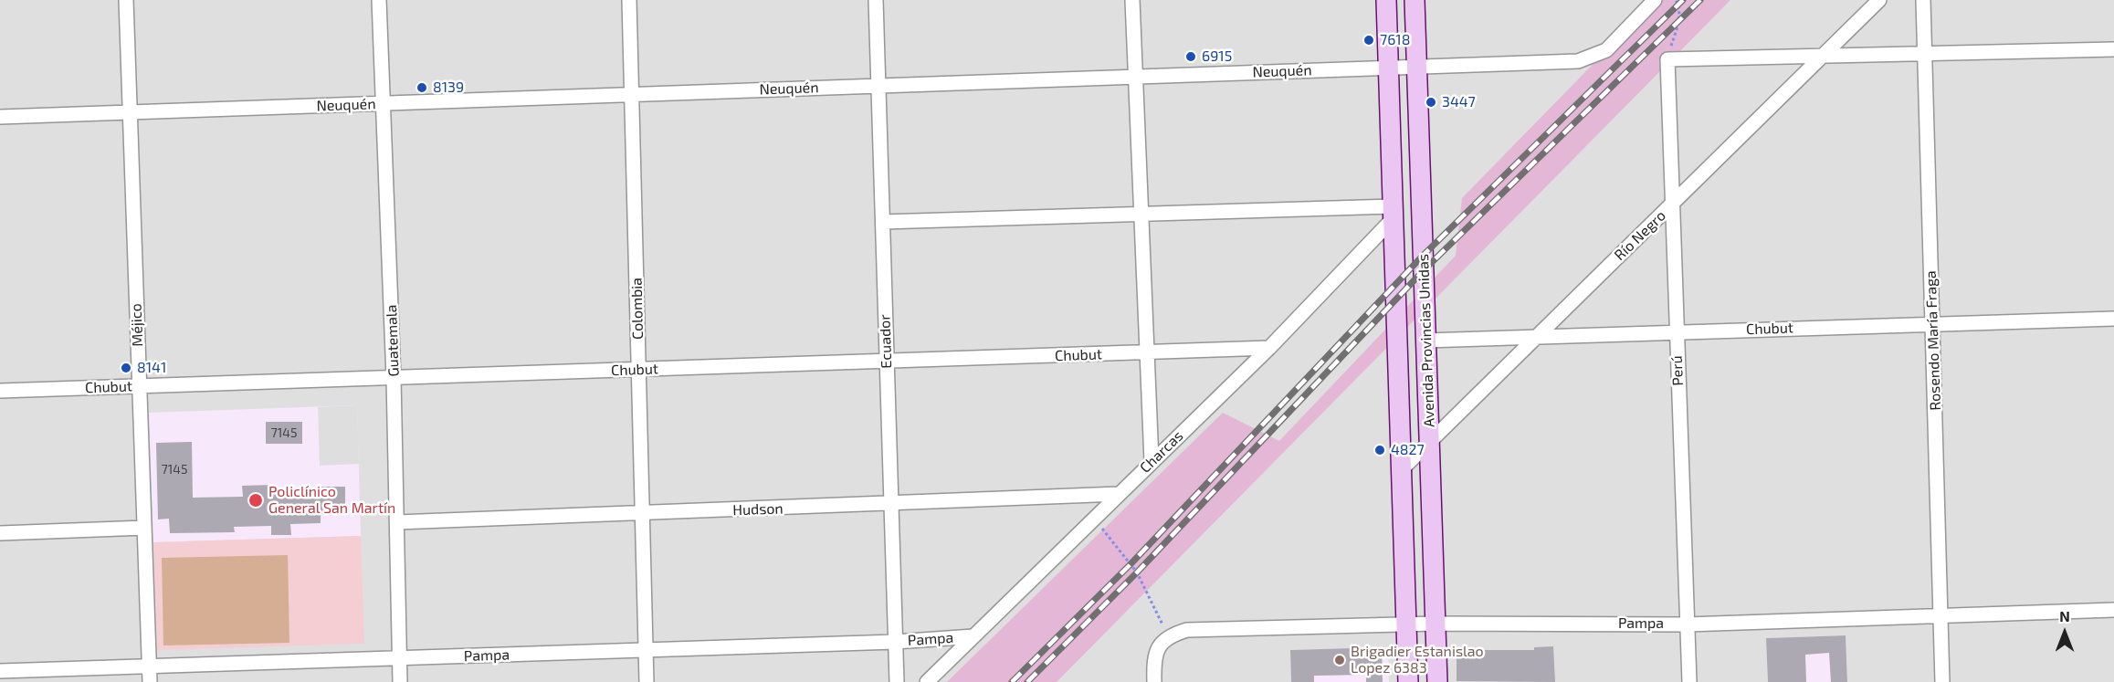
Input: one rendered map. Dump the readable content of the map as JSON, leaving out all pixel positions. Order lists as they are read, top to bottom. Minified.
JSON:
{"streets":{"main road":["Avenida Provincias Unidas"],"street":["Neuquén","Río Negro","Colombia","Méjico","Chubut","Guatemala","Rosendo María Fraga","Ecuador","Perú","Charcas","Hudson","Pampa"]},"crossings":[["Neuquén","Colombia"],["Neuquén","Méjico"],["Neuquén","Guatemala"],["Neuquén","Avenida Provincias Unidas"],["Neuquén","Ecuador"],["Río Negro","Chubut"],["Río Negro","Avenida Provincias Unidas"],["Río Negro","Perú"],["Colombia","Chubut"],["Colombia","Hudson"],["Colombia","Pampa"],["Méjico","Chubut"],["Méjico","Pampa"],["Chubut","Guatemala"],["Chubut","Avenida Provincias Unidas"],["Chubut","Rosendo María Fraga"],["Chubut","Ecuador"],["Chubut","Perú"],["Chubut","Charcas"],["Guatemala","Hudson"],["Guatemala","Pampa"],["Avenida Provincias Unidas","Charcas"],["Avenida Provincias Unidas","Pampa"],["Rosendo María Fraga","Pampa"],["Ecuador","Hudson"],["Ecuador","Pampa"],["Perú","Pampa"],["Charcas","Hudson"],["Charcas","Pampa"]],"places":["7618","6915","8139","3447","8141","4827","Policlínico General San Martín","Brigadier Estanislao Lopez 6383"],"house_numbers":["7145","7145"],"north":"top"}
